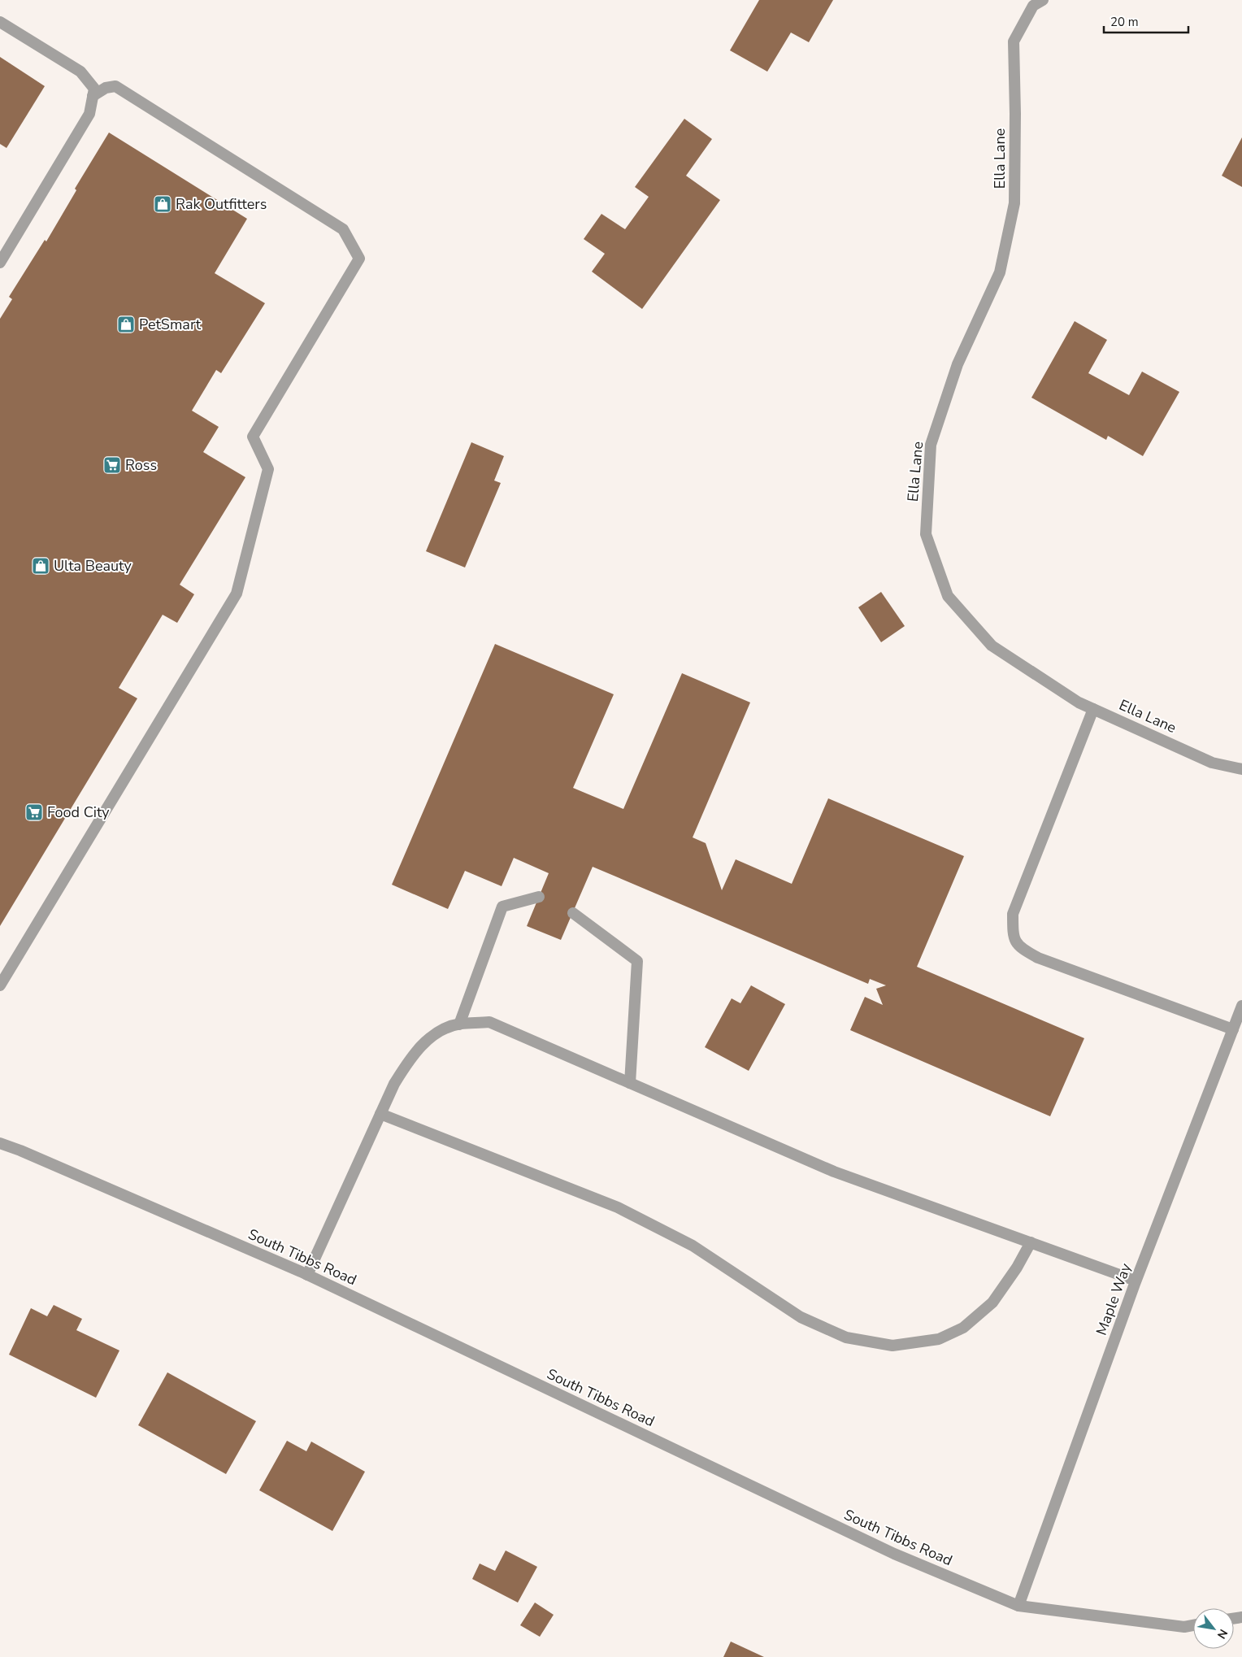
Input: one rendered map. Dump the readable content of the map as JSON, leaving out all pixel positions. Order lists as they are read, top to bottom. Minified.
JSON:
{"streets":{"street":["Ella Lane","South Tibbs Road","Maple Way"]},"crossings":[["South Tibbs Road","Maple Way"]],"places":{"shop":["Rak Outfitters","PetSmart","Ulta Beauty"],"supermarket":["Ross","Food City"]},"scale_bar":"20 m","north":"bottom right"}
